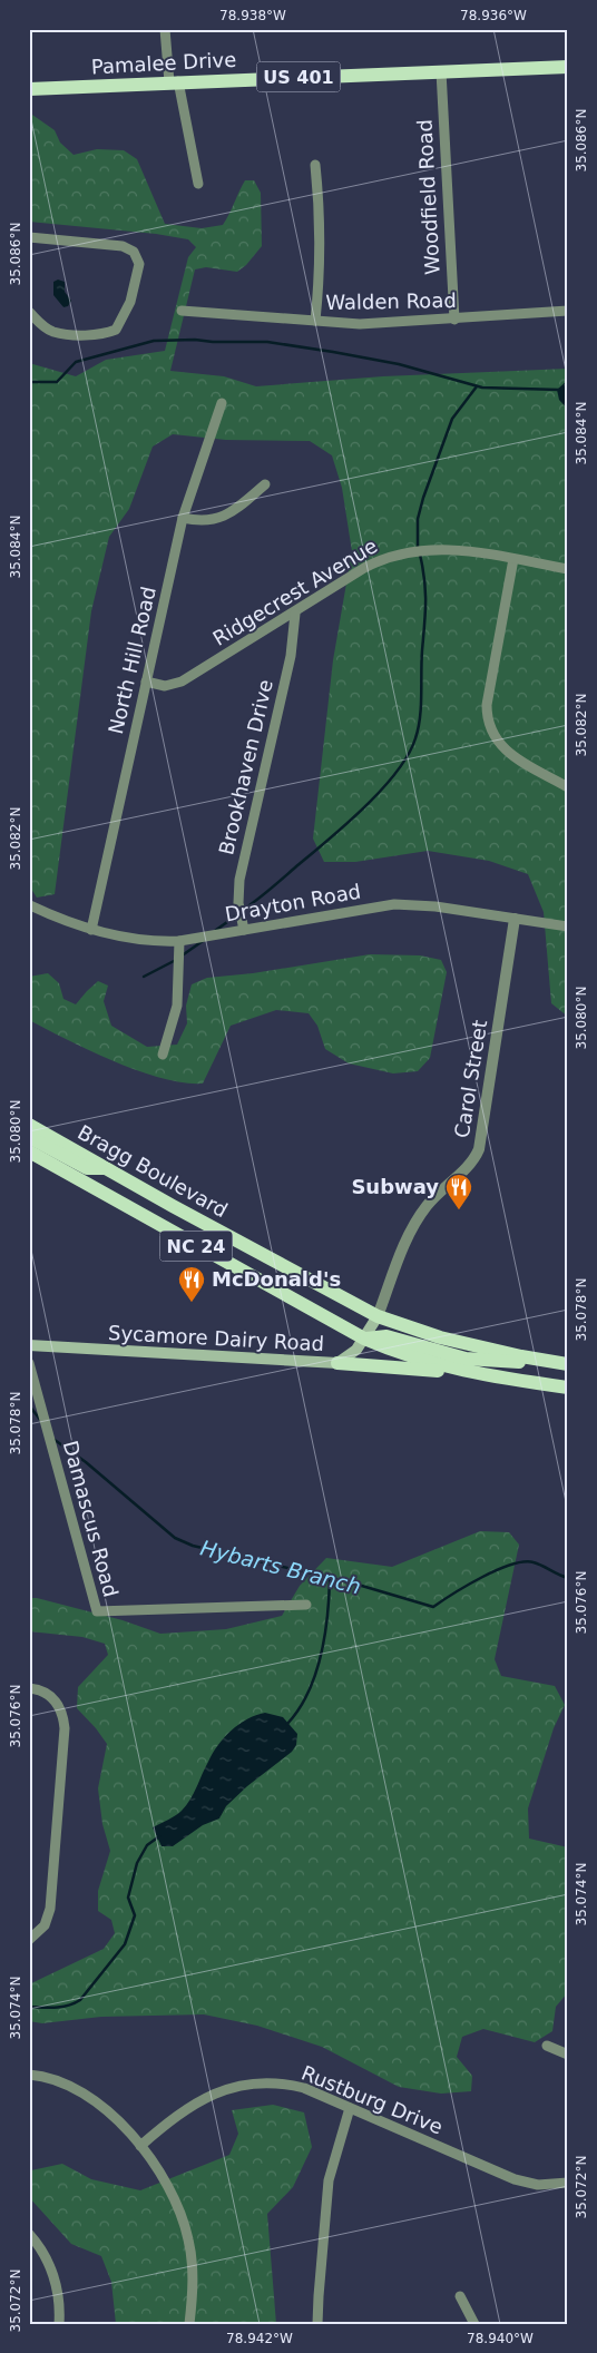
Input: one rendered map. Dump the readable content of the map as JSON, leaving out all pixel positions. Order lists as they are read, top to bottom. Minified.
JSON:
{"streets":{"main road":["Pamalee Drive","US 401","Bragg Boulevard","NC 24","Sycamore Dairy Road"],"street":["Woodfield Road","Walden Road","Ridgecrest Avenue","North Hill Road","Brookhaven Drive","Drayton Road","Carol Street","Damascus Road","Rustburg Drive"]},"crossings":[["Pamalee Drive","Woodfield Road"],["Woodfield Road","Walden Road"],["Ridgecrest Avenue","North Hill Road"],["Ridgecrest Avenue","Brookhaven Drive"],["North Hill Road","Drayton Road"],["Brookhaven Drive","Drayton Road"],["Drayton Road","Carol Street"],["Carol Street","Bragg Boulevard"],["Carol Street","Sycamore Dairy Road"],["Bragg Boulevard","Sycamore Dairy Road"],["NC 24","Sycamore Dairy Road"]],"water":["Hybarts Branch"],"places":{"restaurant":["Subway","McDonald's"]},"coordinates":["78.938°W","78.936°W","35.086°N","35.084°N","35.082°N","35.080°N","35.078°N","35.076°N","35.074°N","35.072°N","78.942°W","78.940°W"]}
